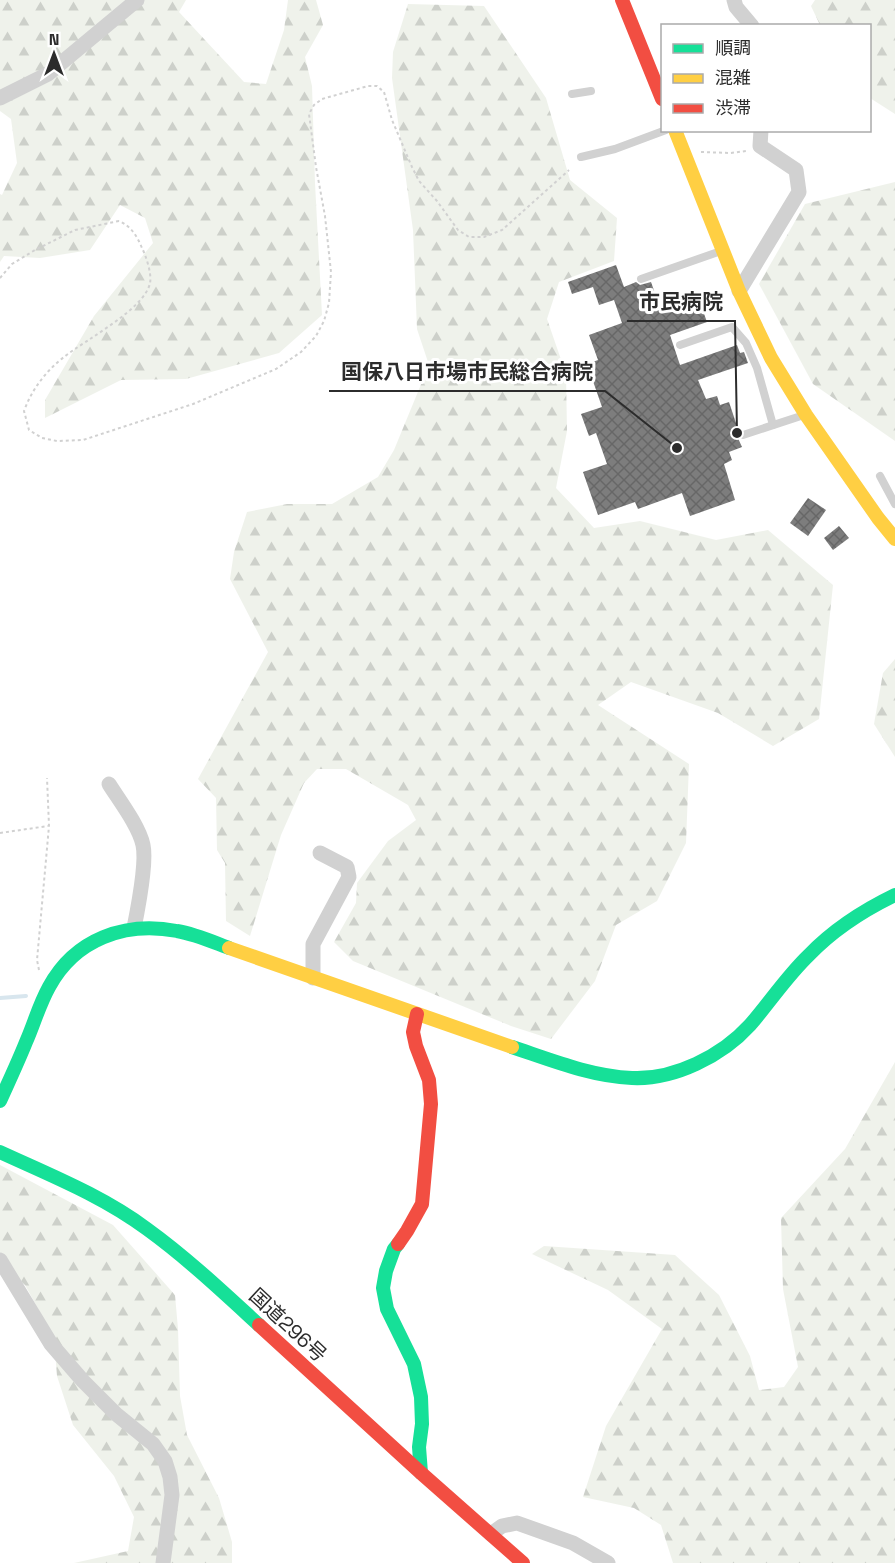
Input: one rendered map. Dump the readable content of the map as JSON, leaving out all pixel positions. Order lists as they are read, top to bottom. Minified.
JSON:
{"streets":{"main road":["国道296号"]},"places":["市民病院","国保八日市場市民総合病院"],"legend":["順調","混雑","渋滞"],"north":"top"}
